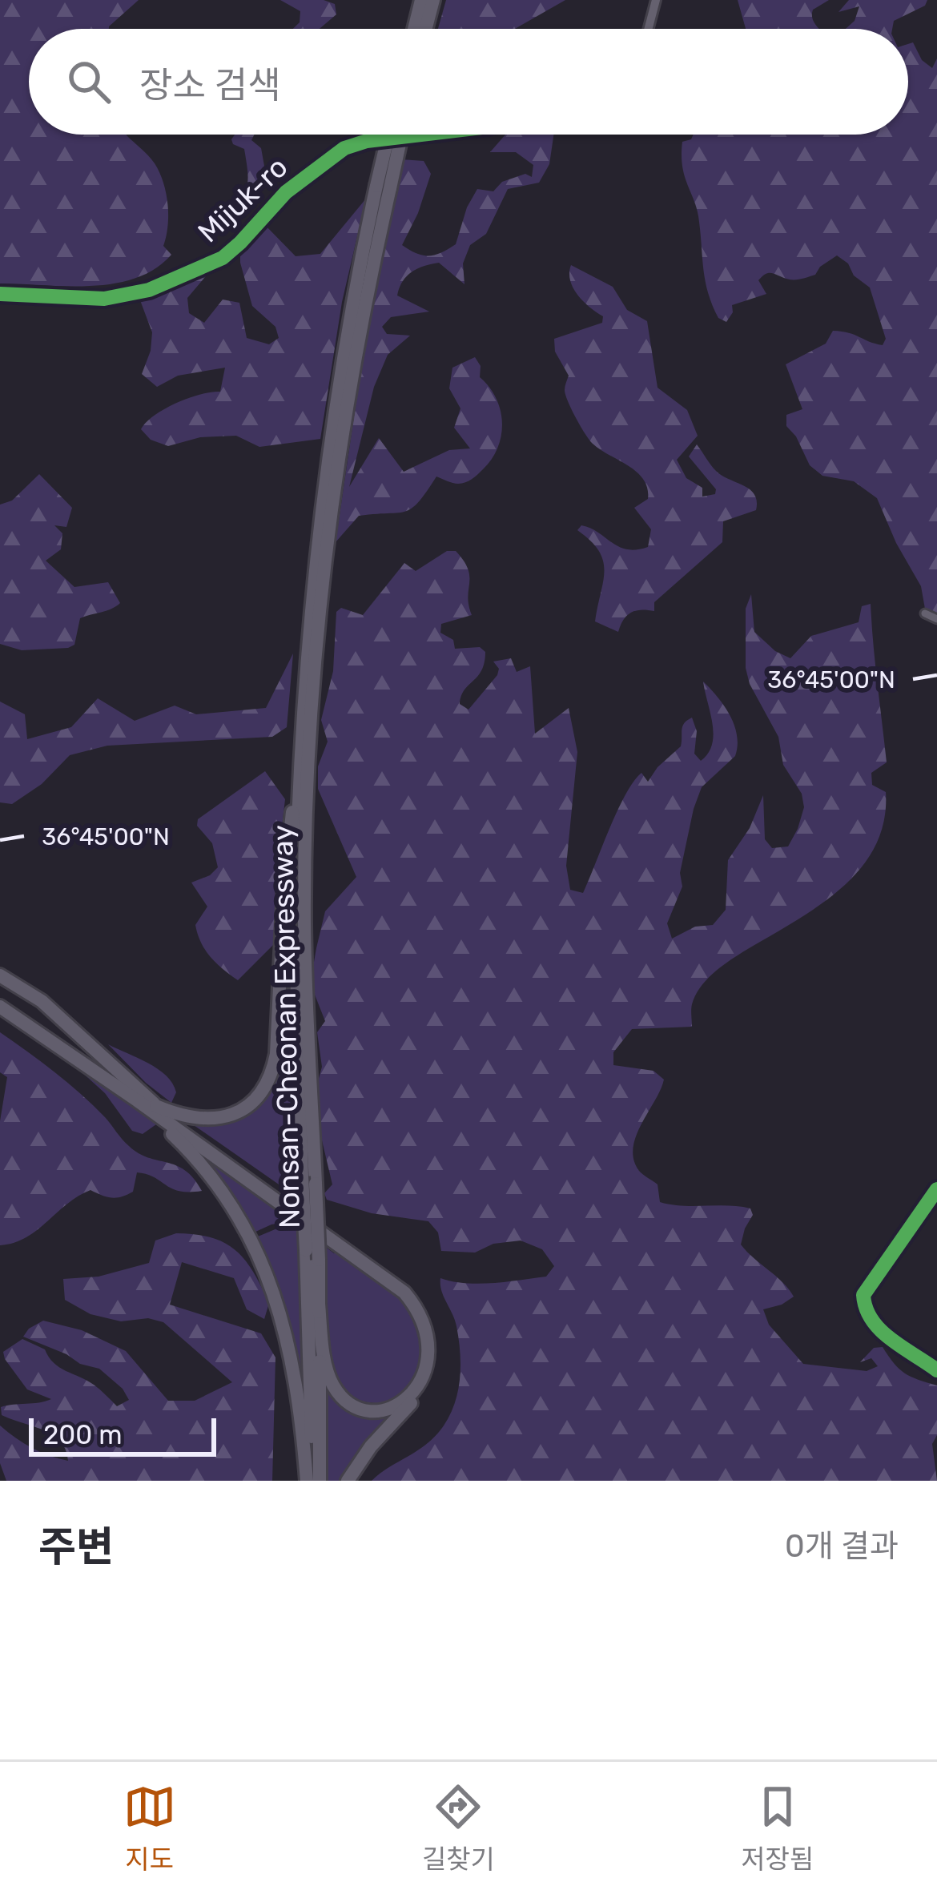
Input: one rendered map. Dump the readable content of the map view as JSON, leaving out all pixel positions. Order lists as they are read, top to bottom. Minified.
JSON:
{"streets":{"highway":["Nonsan-Cheonan Expressway"],"street":["Mijuk-ro"]},"scale_bar":"200 m","page":{"search":"장소 검색","scale":"200 m","heading":["주변","0개 결과"],"nav":["지도","길찾기","저장됨"]},"coordinates":["36°45'00\"N"]}
